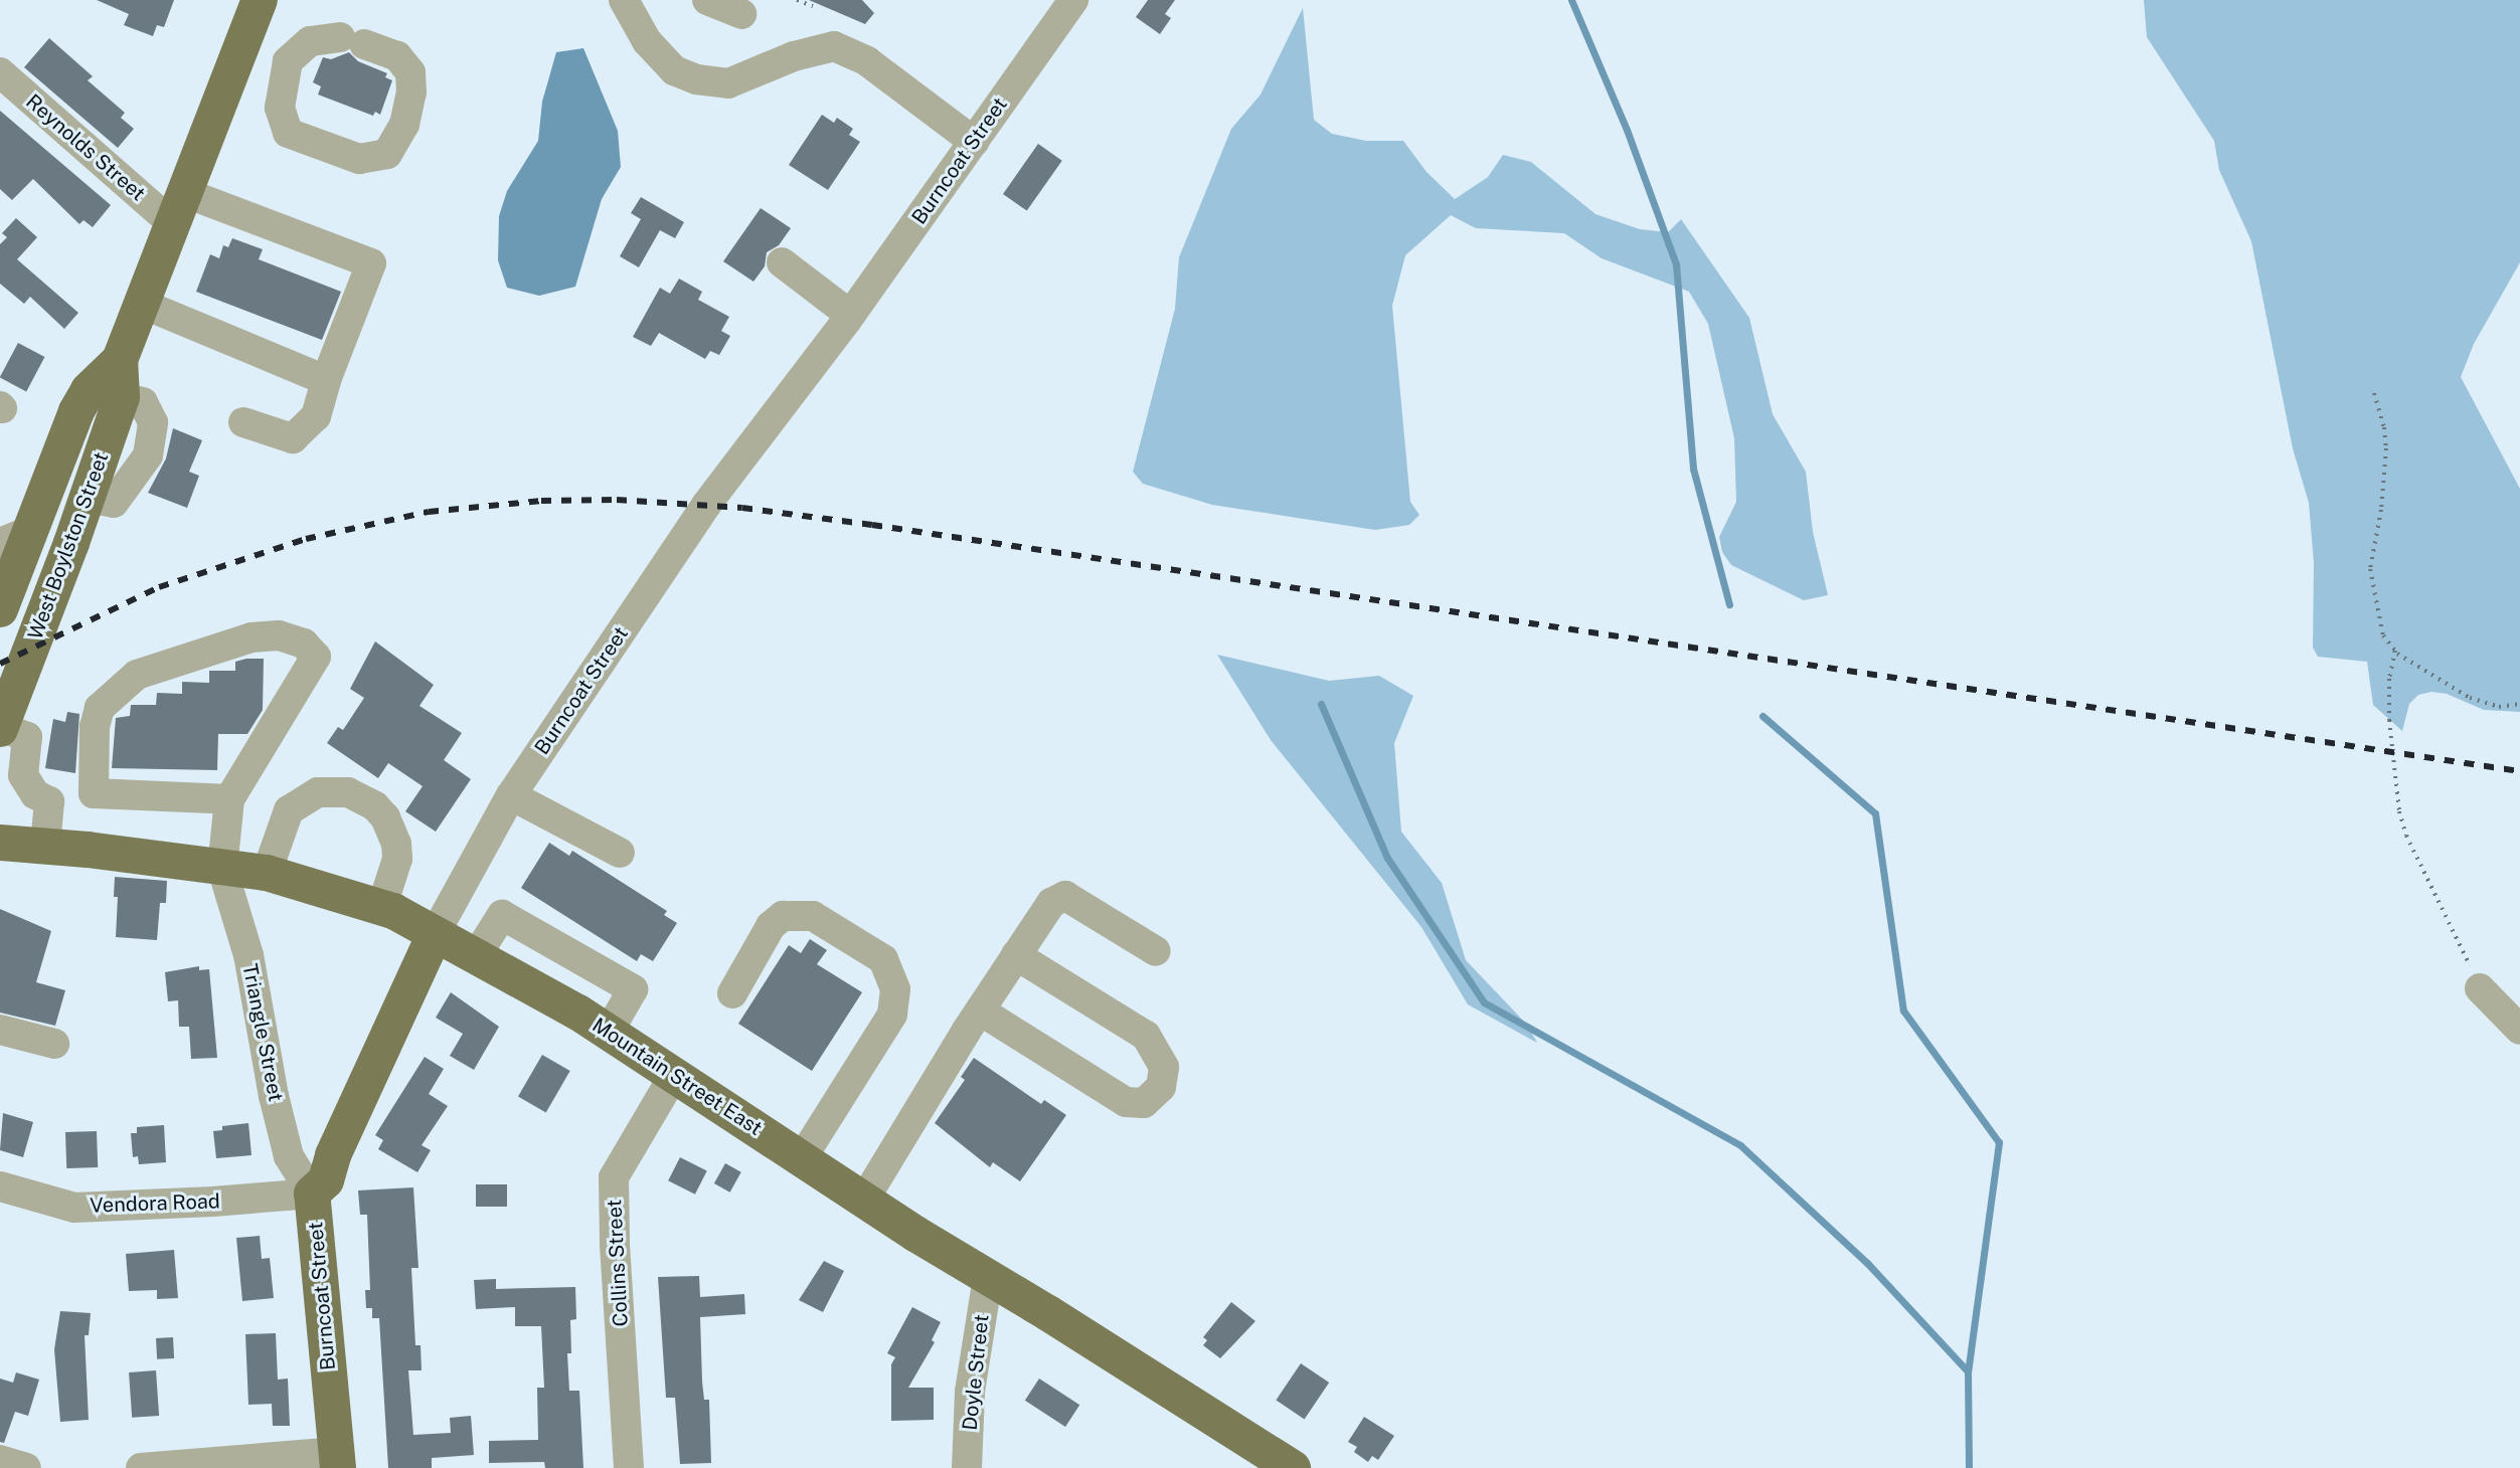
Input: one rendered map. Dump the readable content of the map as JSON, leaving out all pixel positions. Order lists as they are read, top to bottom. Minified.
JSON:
{"streets":{"main road":["Burncoat Street","West Boylston Street","Mountain Street East"],"street":["Reynolds Street","Triangle Street","Vendora Road","Collins Street","Doyle Street"]},"crossings":[["Reynolds Street","West Boylston Street"],["Burncoat Street","Triangle Street"],["Burncoat Street","Mountain Street East"],["Burncoat Street","Vendora Road"],["Triangle Street","Mountain Street East"],["Triangle Street","Vendora Road"],["Mountain Street East","Collins Street"],["Mountain Street East","Doyle Street"]]}
